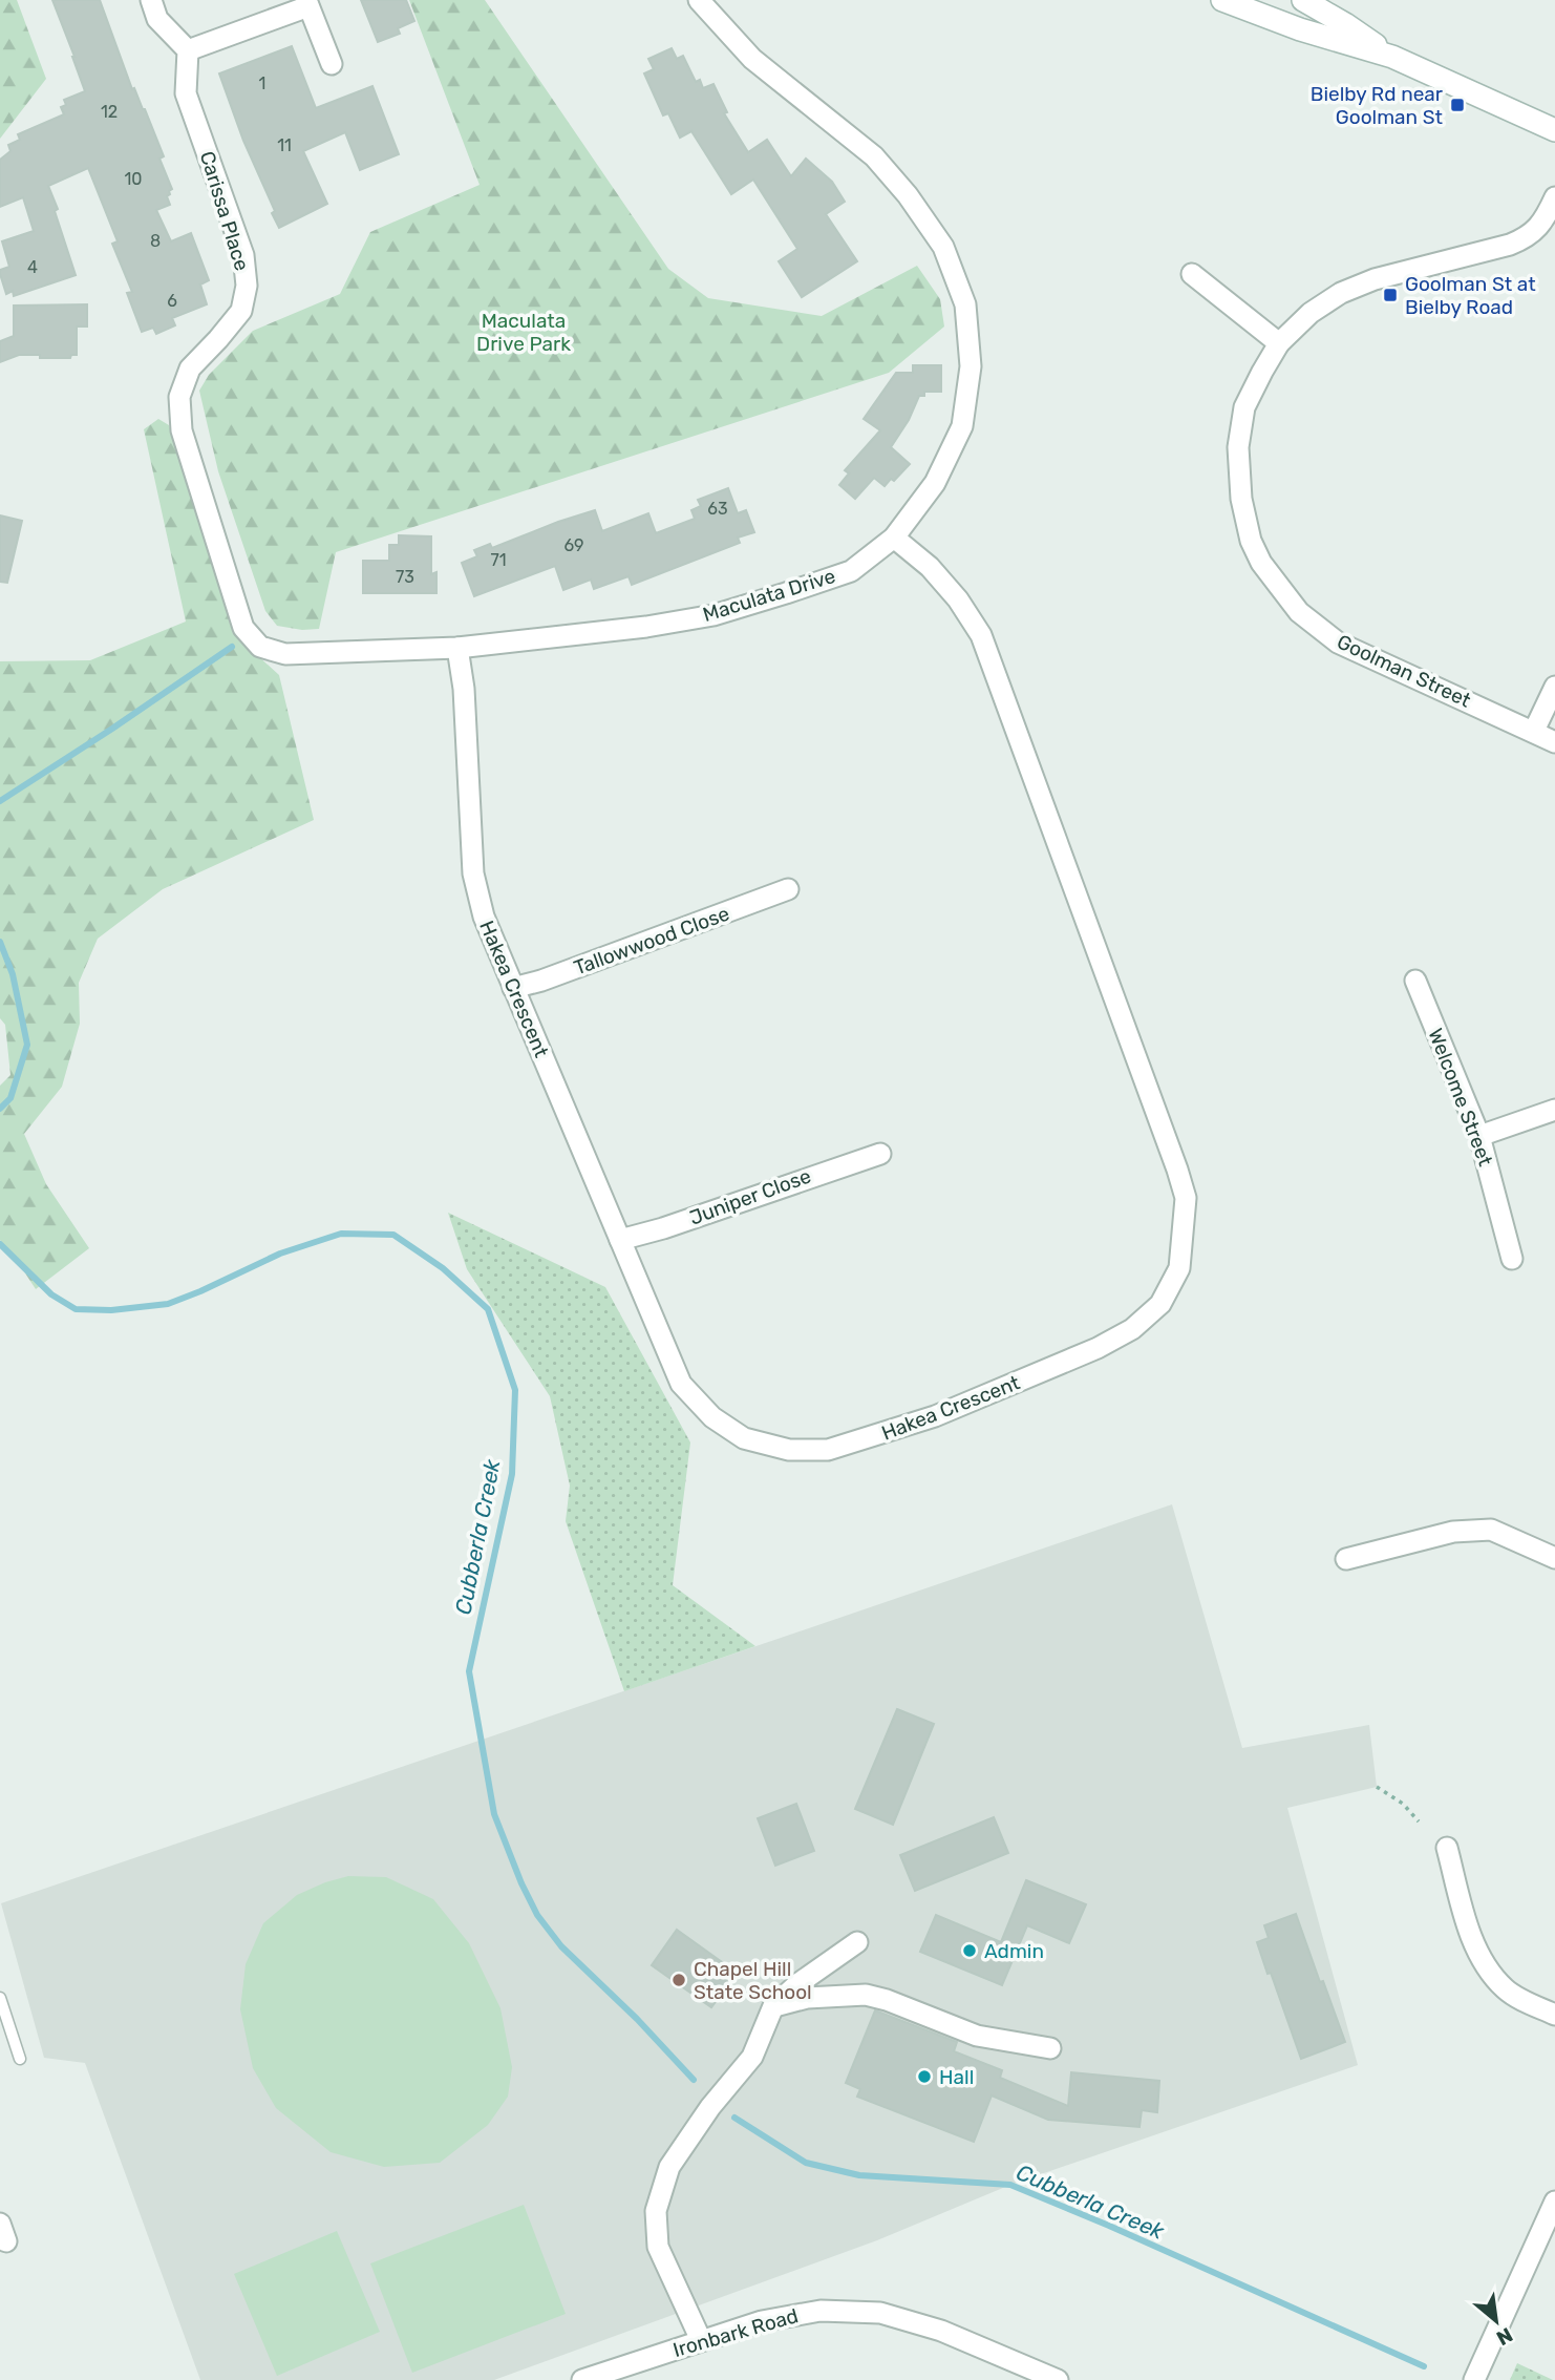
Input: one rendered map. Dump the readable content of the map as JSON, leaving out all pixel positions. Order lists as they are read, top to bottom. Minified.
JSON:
{"streets":{"street":["Carissa Place","Maculata Drive","Goolman Street","Tallowwood Close","Hakea Crescent","Welcome Street","Juniper Close","Ironbark Road"]},"crossings":[["Carissa Place","Maculata Drive"],["Maculata Drive","Hakea Crescent"],["Tallowwood Close","Hakea Crescent"],["Hakea Crescent","Juniper Close"]],"water":["Cubberla Creek"],"parks":["Maculata Drive Park"],"places":{"transit":["Bielby Rd near Goolman St","Goolman St at Bielby Road"],"other":["Admin","Chapel Hill State School","Hall"]},"house_numbers":["1","12","11","10","8","4","6","63","69","71","73"],"north":"bottom right"}
